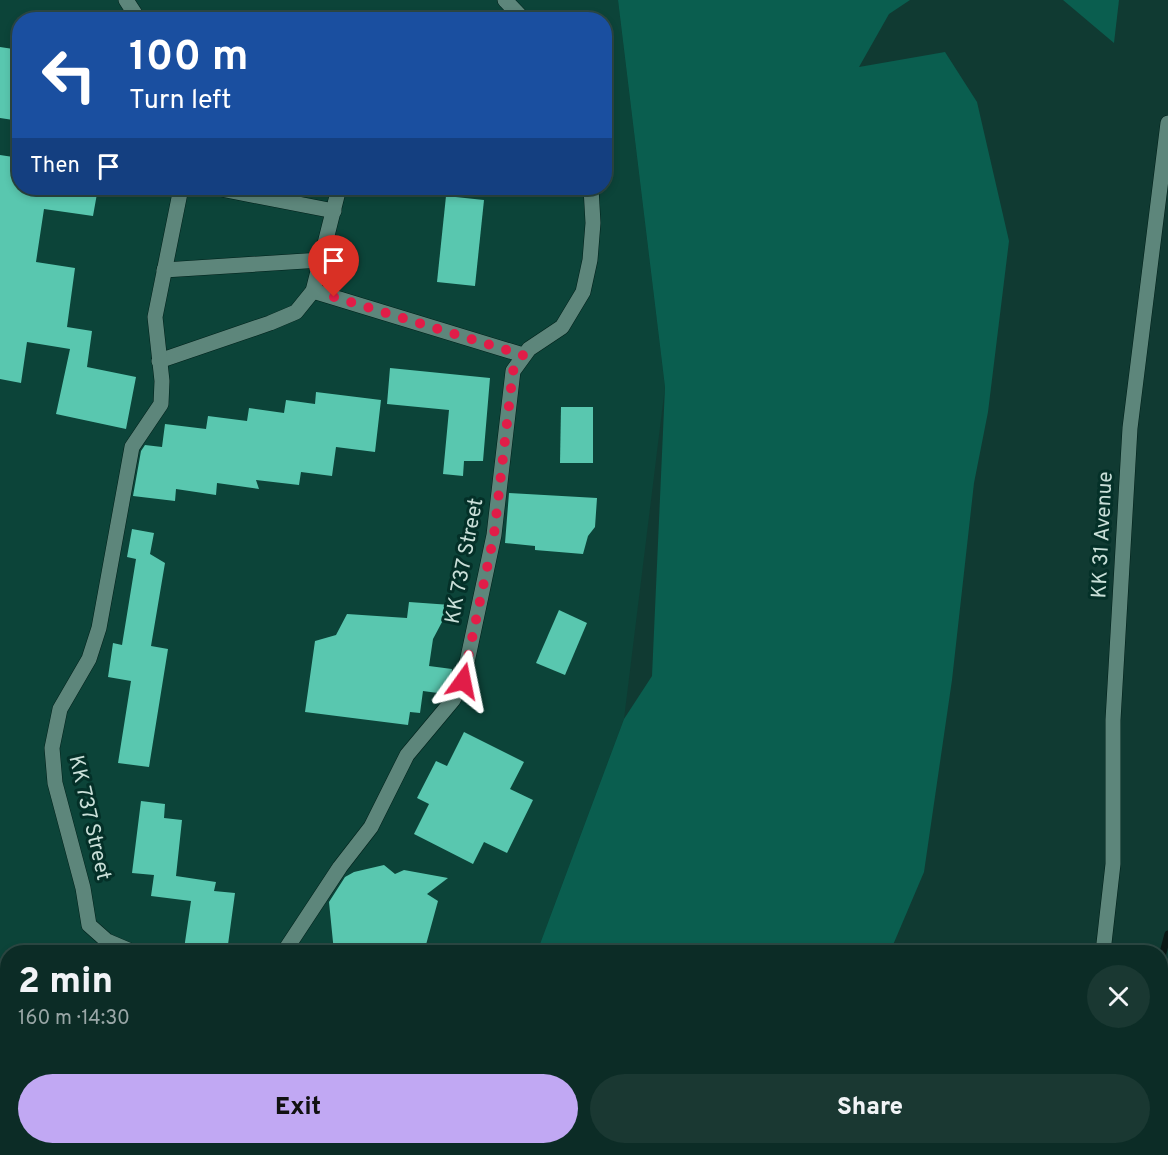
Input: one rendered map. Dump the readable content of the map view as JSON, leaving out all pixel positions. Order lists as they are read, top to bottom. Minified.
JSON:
{"streets":{"street":["KK 31 Avenue","KK 737 Street"]},"page":{"turn":["100 m","Turn left"],"then":"Then","heading":["2 min","160 m · 14:30"],"buttons":["Exit","Share"]}}
